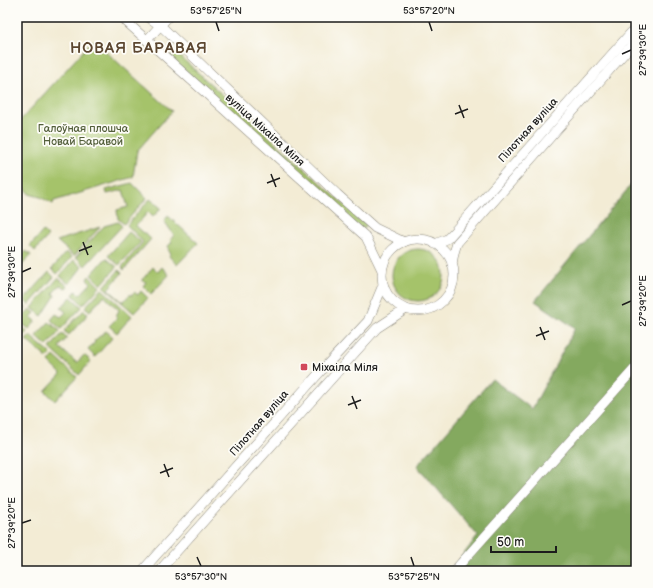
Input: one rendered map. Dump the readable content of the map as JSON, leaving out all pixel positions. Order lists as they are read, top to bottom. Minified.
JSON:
{"streets":{"street":["вуліца Міхаіла Міля","Пілотная вуліца"]},"crossings":[["вуліца Міхаіла Міля","Пілотная вуліца"]],"districts":["НОВАЯ БАРАВАЯ"],"parks":["Галоўная плошча Новай Баравой"],"places":{"transit":["Міхаіла Міля"]},"scale_bar":"50 m","coordinates":["53°57'25\"N","53°57'20\"N","27°39'30\"E","27°39'20\"E","53°57'30\"N"]}
